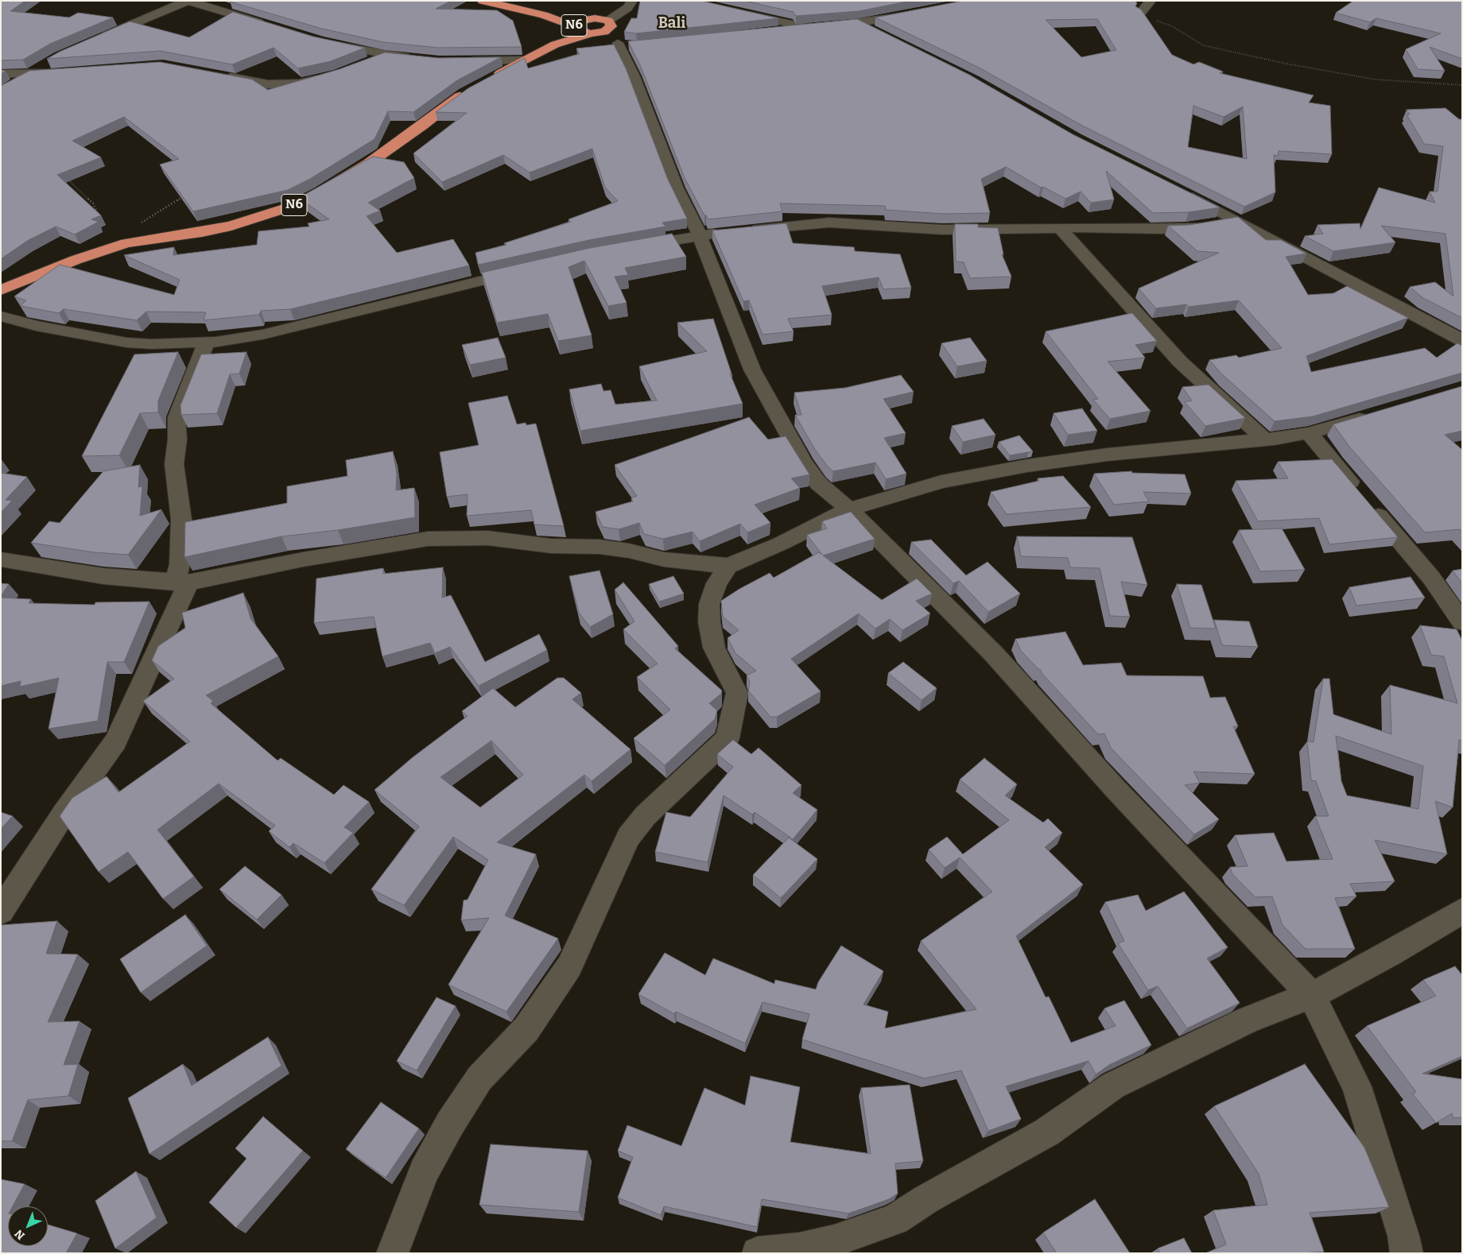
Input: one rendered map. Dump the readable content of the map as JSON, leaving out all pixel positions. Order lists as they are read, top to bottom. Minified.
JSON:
{"streets":{"highway":["N6"]},"districts":["Bali"],"north":"bottom left"}
